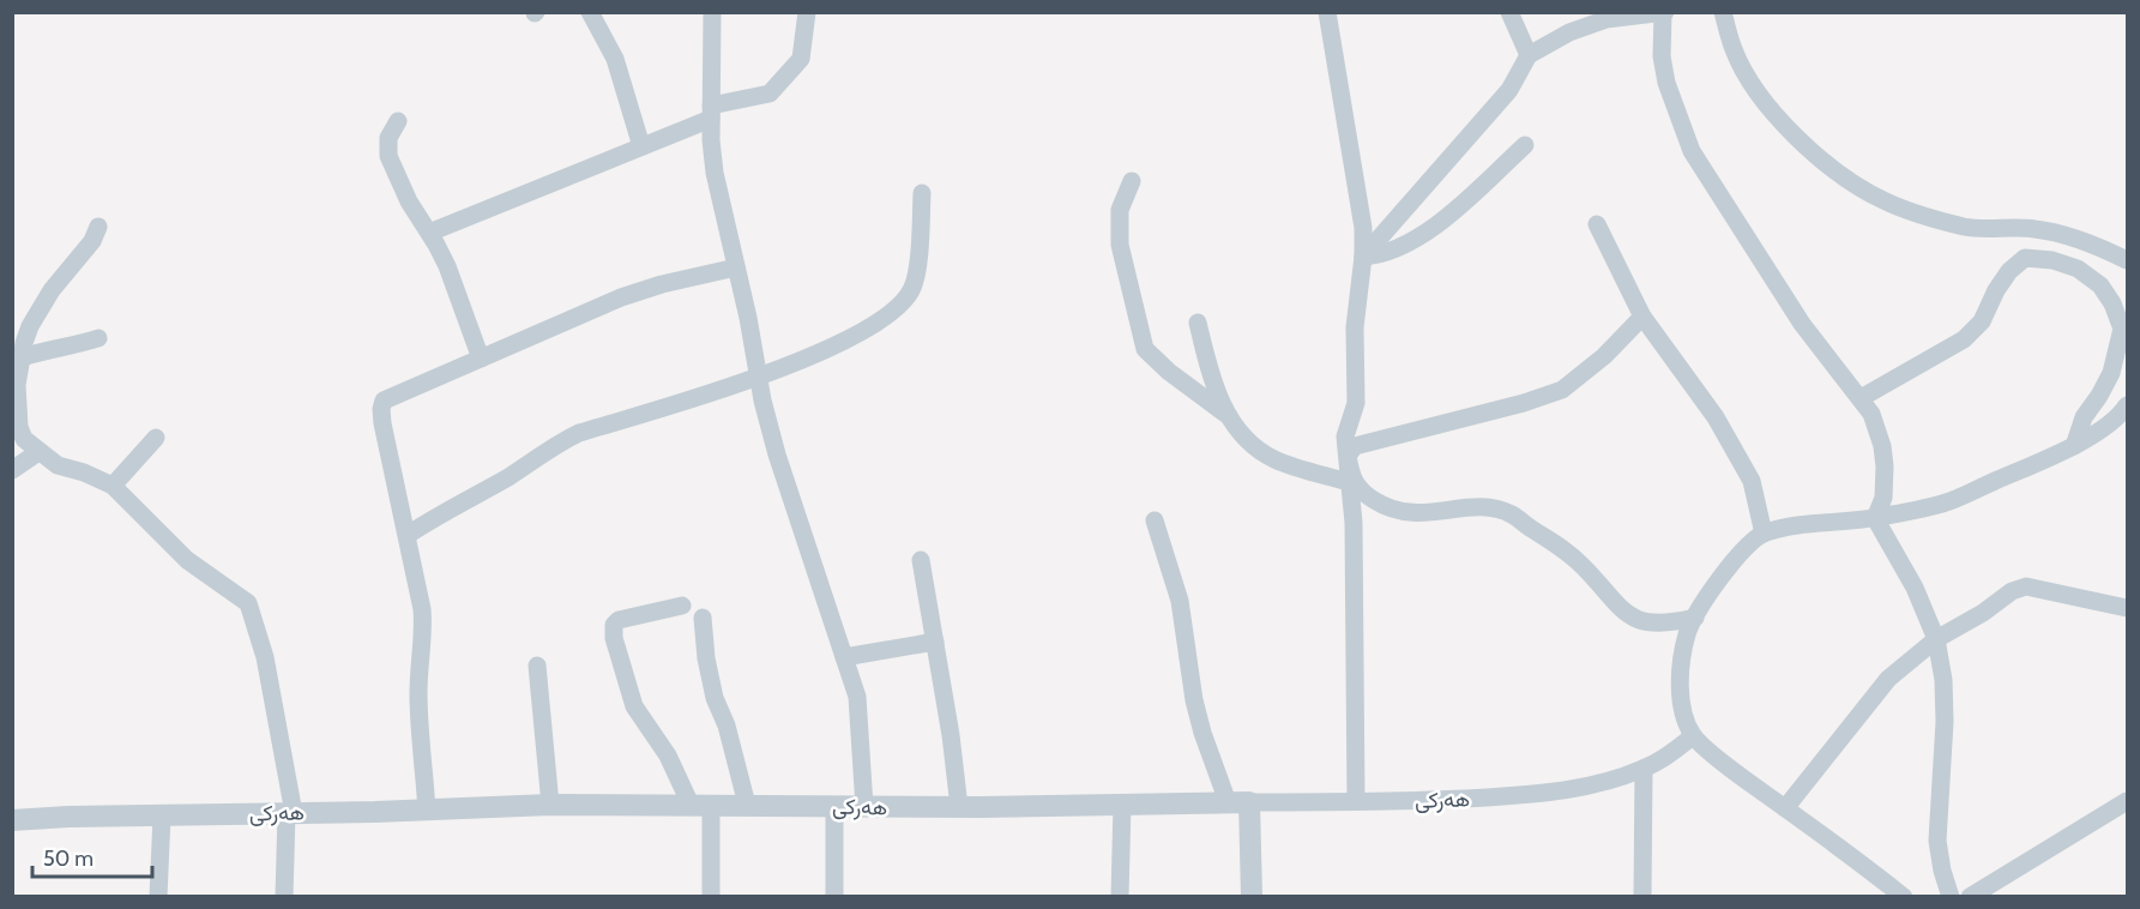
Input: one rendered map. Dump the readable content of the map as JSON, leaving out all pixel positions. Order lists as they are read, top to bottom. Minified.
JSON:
{"streets":{"street":["هەرکی"]},"scale_bar":"50 m"}
